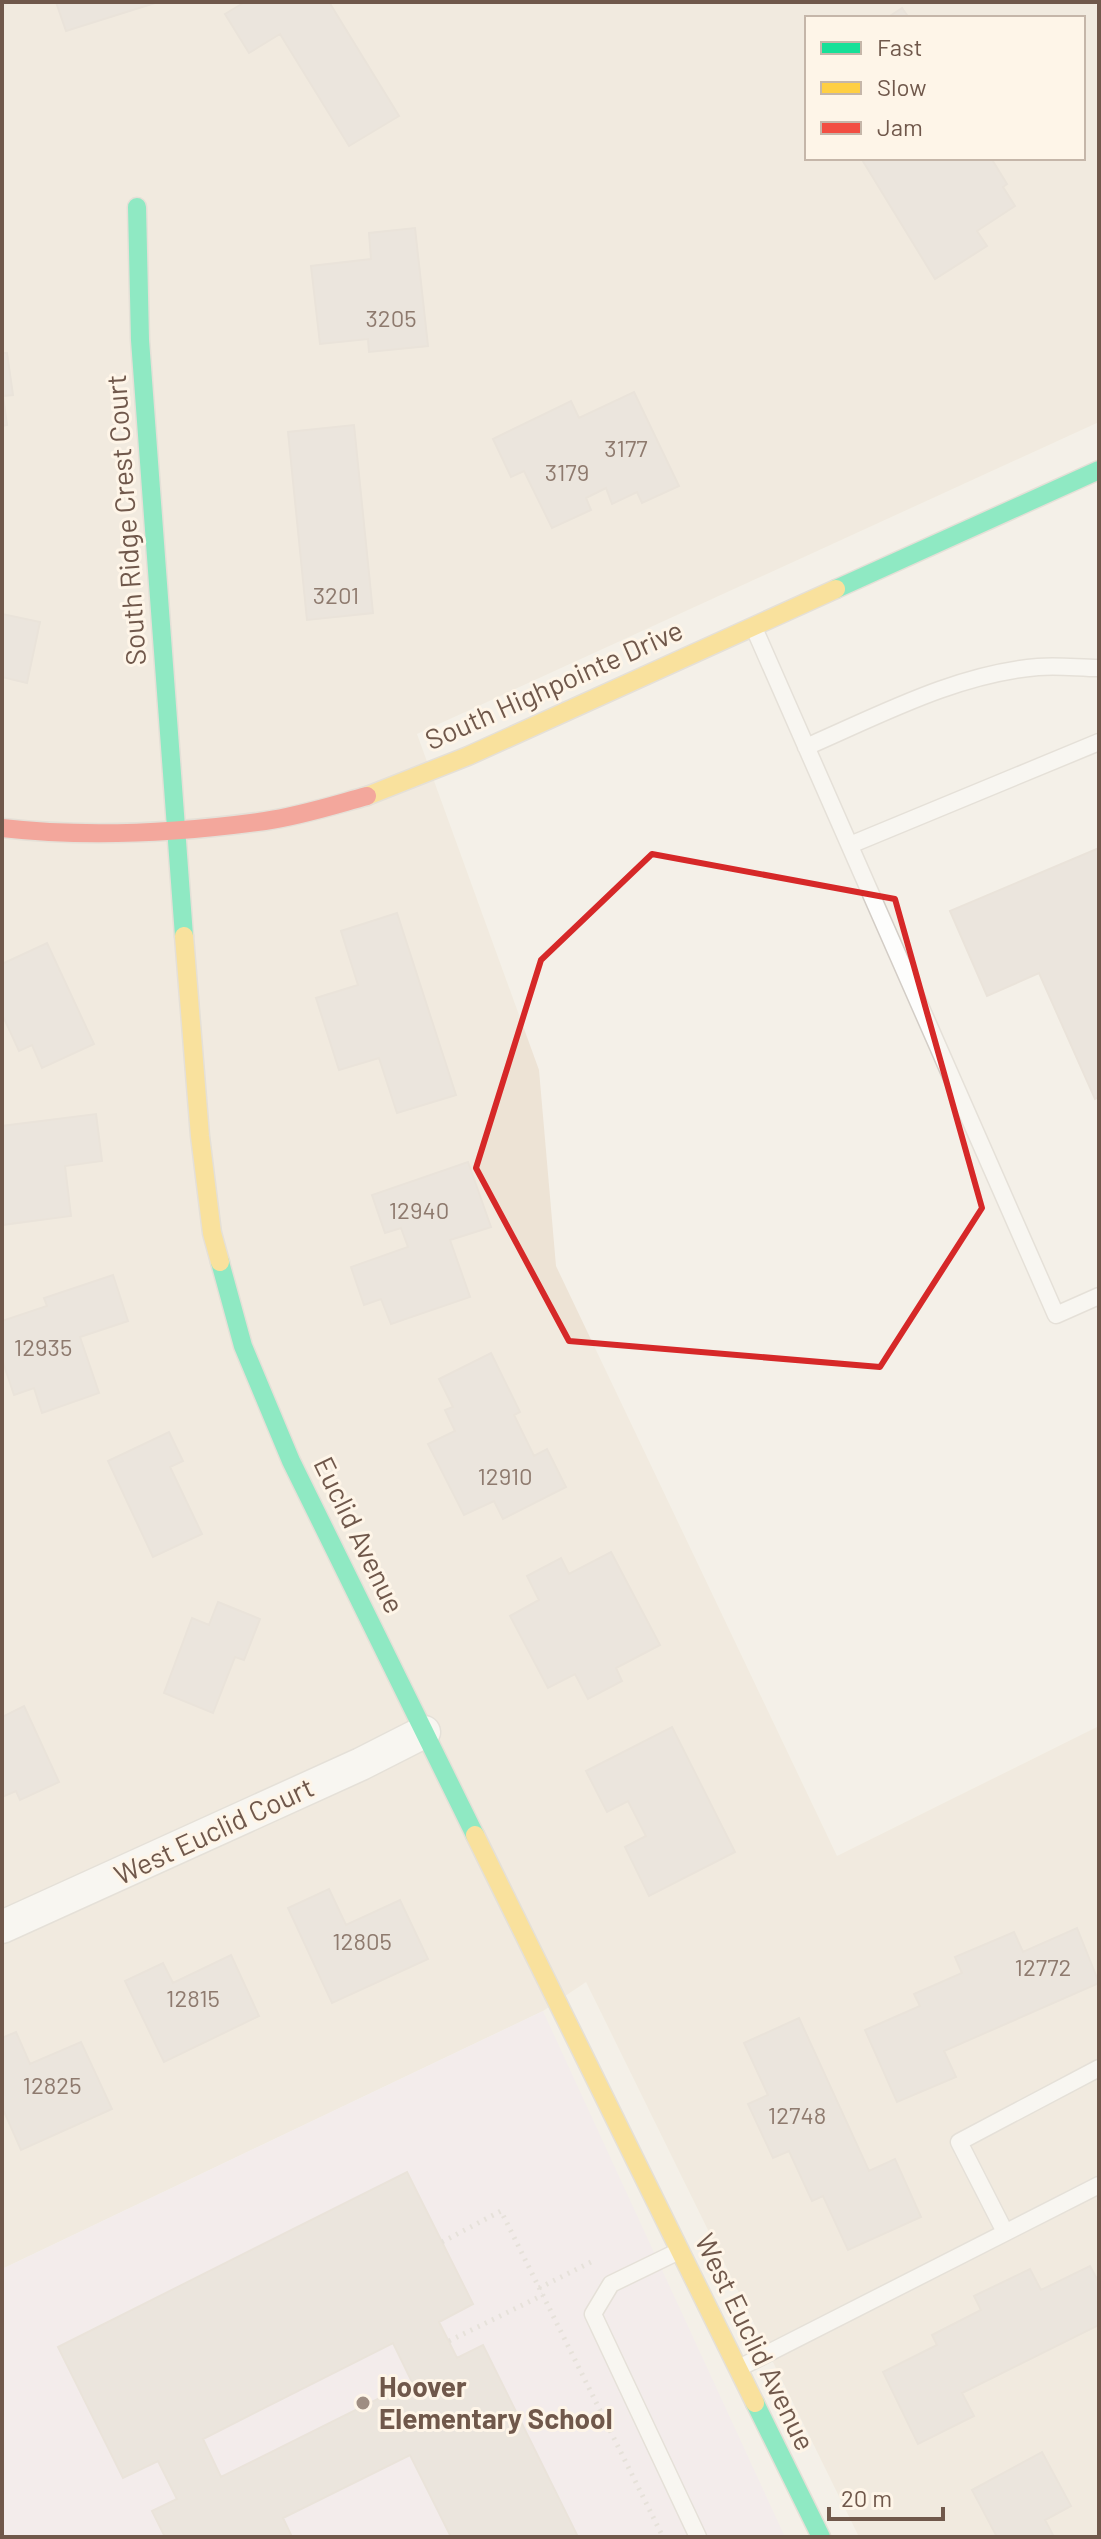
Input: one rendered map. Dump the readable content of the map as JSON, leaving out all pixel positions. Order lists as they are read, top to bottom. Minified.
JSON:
{"streets":{"street":["South Ridge Crest Court","South Highpointe Drive","Euclid Avenue","West Euclid Court","West Euclid Avenue"]},"crossings":[["South Ridge Crest Court","South Highpointe Drive"],["South Ridge Crest Court","Euclid Avenue"],["South Highpointe Drive","Euclid Avenue"],["Euclid Avenue","West Euclid Court"],["Euclid Avenue","West Euclid Avenue"]],"places":["Hoover Elementary School"],"house_numbers":["3205","3177","3179","3201","12940","12935","12910","12805","12772","12815","12825","12748"],"legend":["Fast","Slow","Jam"],"scale_bar":"20 m"}
